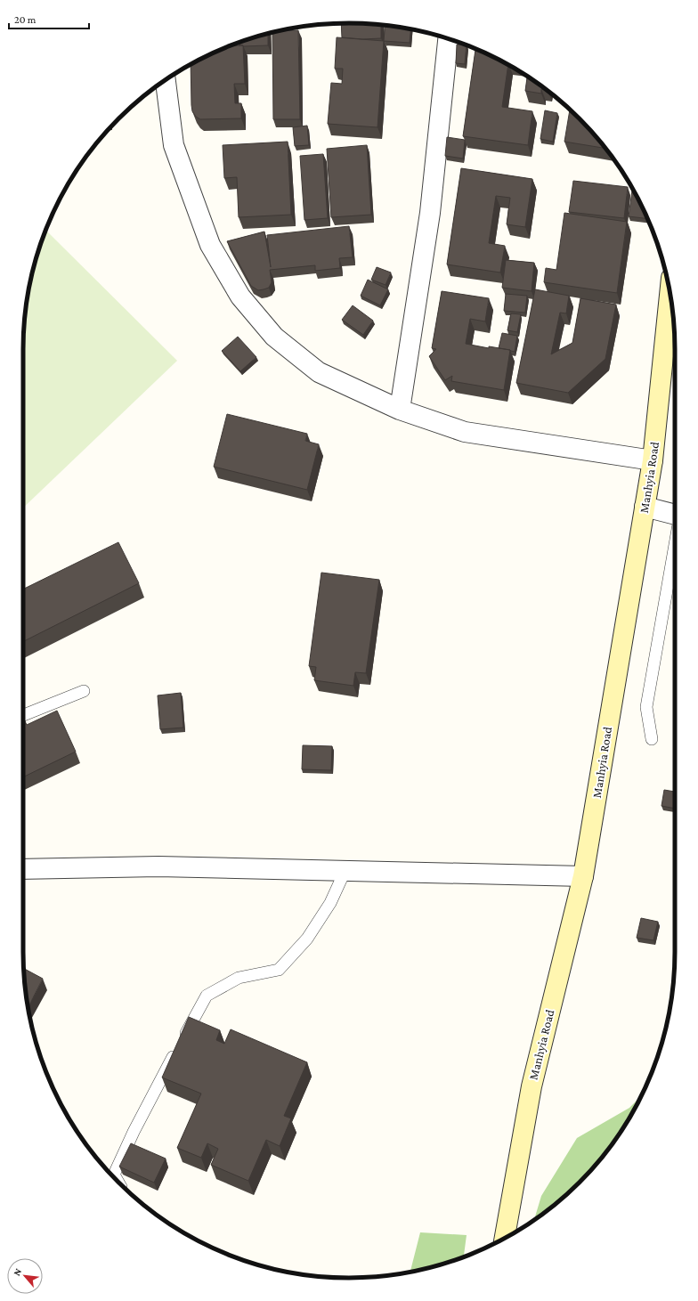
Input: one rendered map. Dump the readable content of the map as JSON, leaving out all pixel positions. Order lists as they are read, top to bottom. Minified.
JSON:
{"streets":{"main road":["Manhyia Road"]},"scale_bar":"20 m","north":"top left"}
